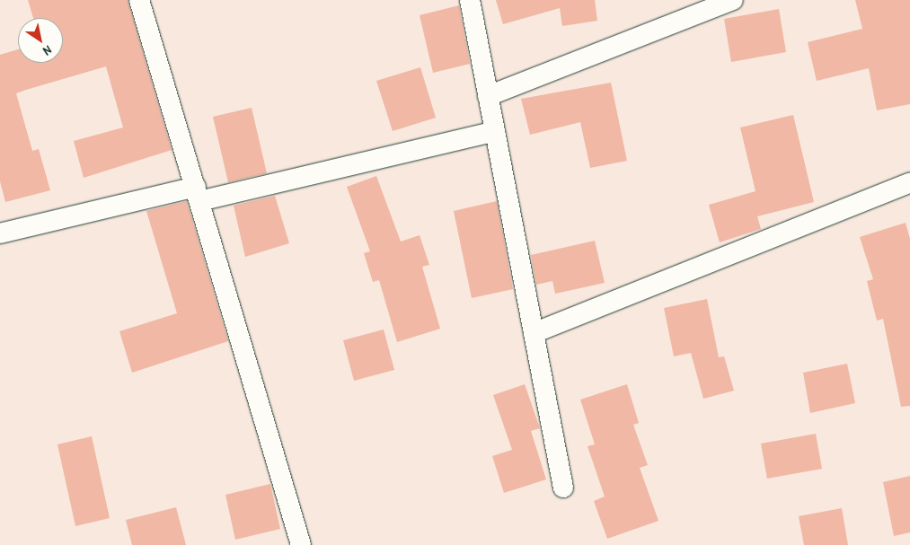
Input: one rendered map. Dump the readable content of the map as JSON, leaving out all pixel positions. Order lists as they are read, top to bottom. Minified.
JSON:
{"north":"bottom right"}
